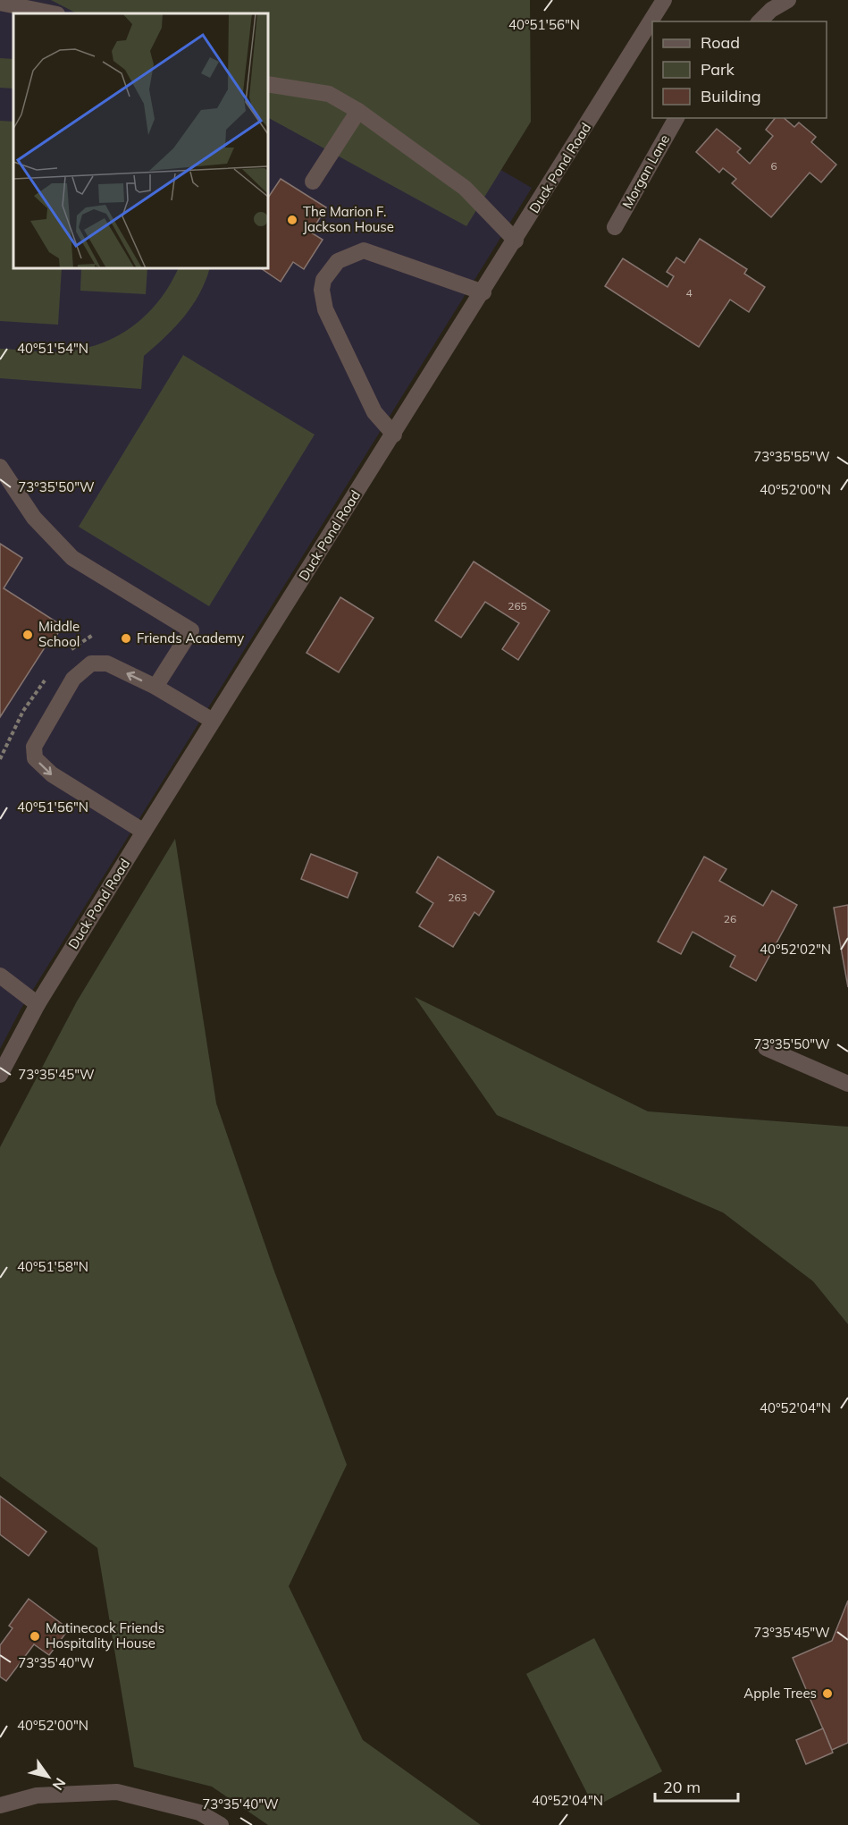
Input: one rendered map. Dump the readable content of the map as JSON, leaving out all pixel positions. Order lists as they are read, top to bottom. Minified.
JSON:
{"streets":{"street":["Duck Pond Road","Morgan Lane"]},"places":["The Marion F. Jackson House","Middle School","Friends Academy","Matinecock Friends Hospitality House","Apple Trees"],"house_numbers":["6","4","265","263","26"],"legend":["Road","Park","Building"],"scale_bar":"20 m","north":"bottom right","coordinates":["40°51'56\"N","40°51'54\"N","73°35'55\"W","73°35'50\"W","40°52'00\"N","40°52'02\"N","73°35'45\"W","40°51'58\"N","40°52'04\"N","73°35'40\"W"]}
